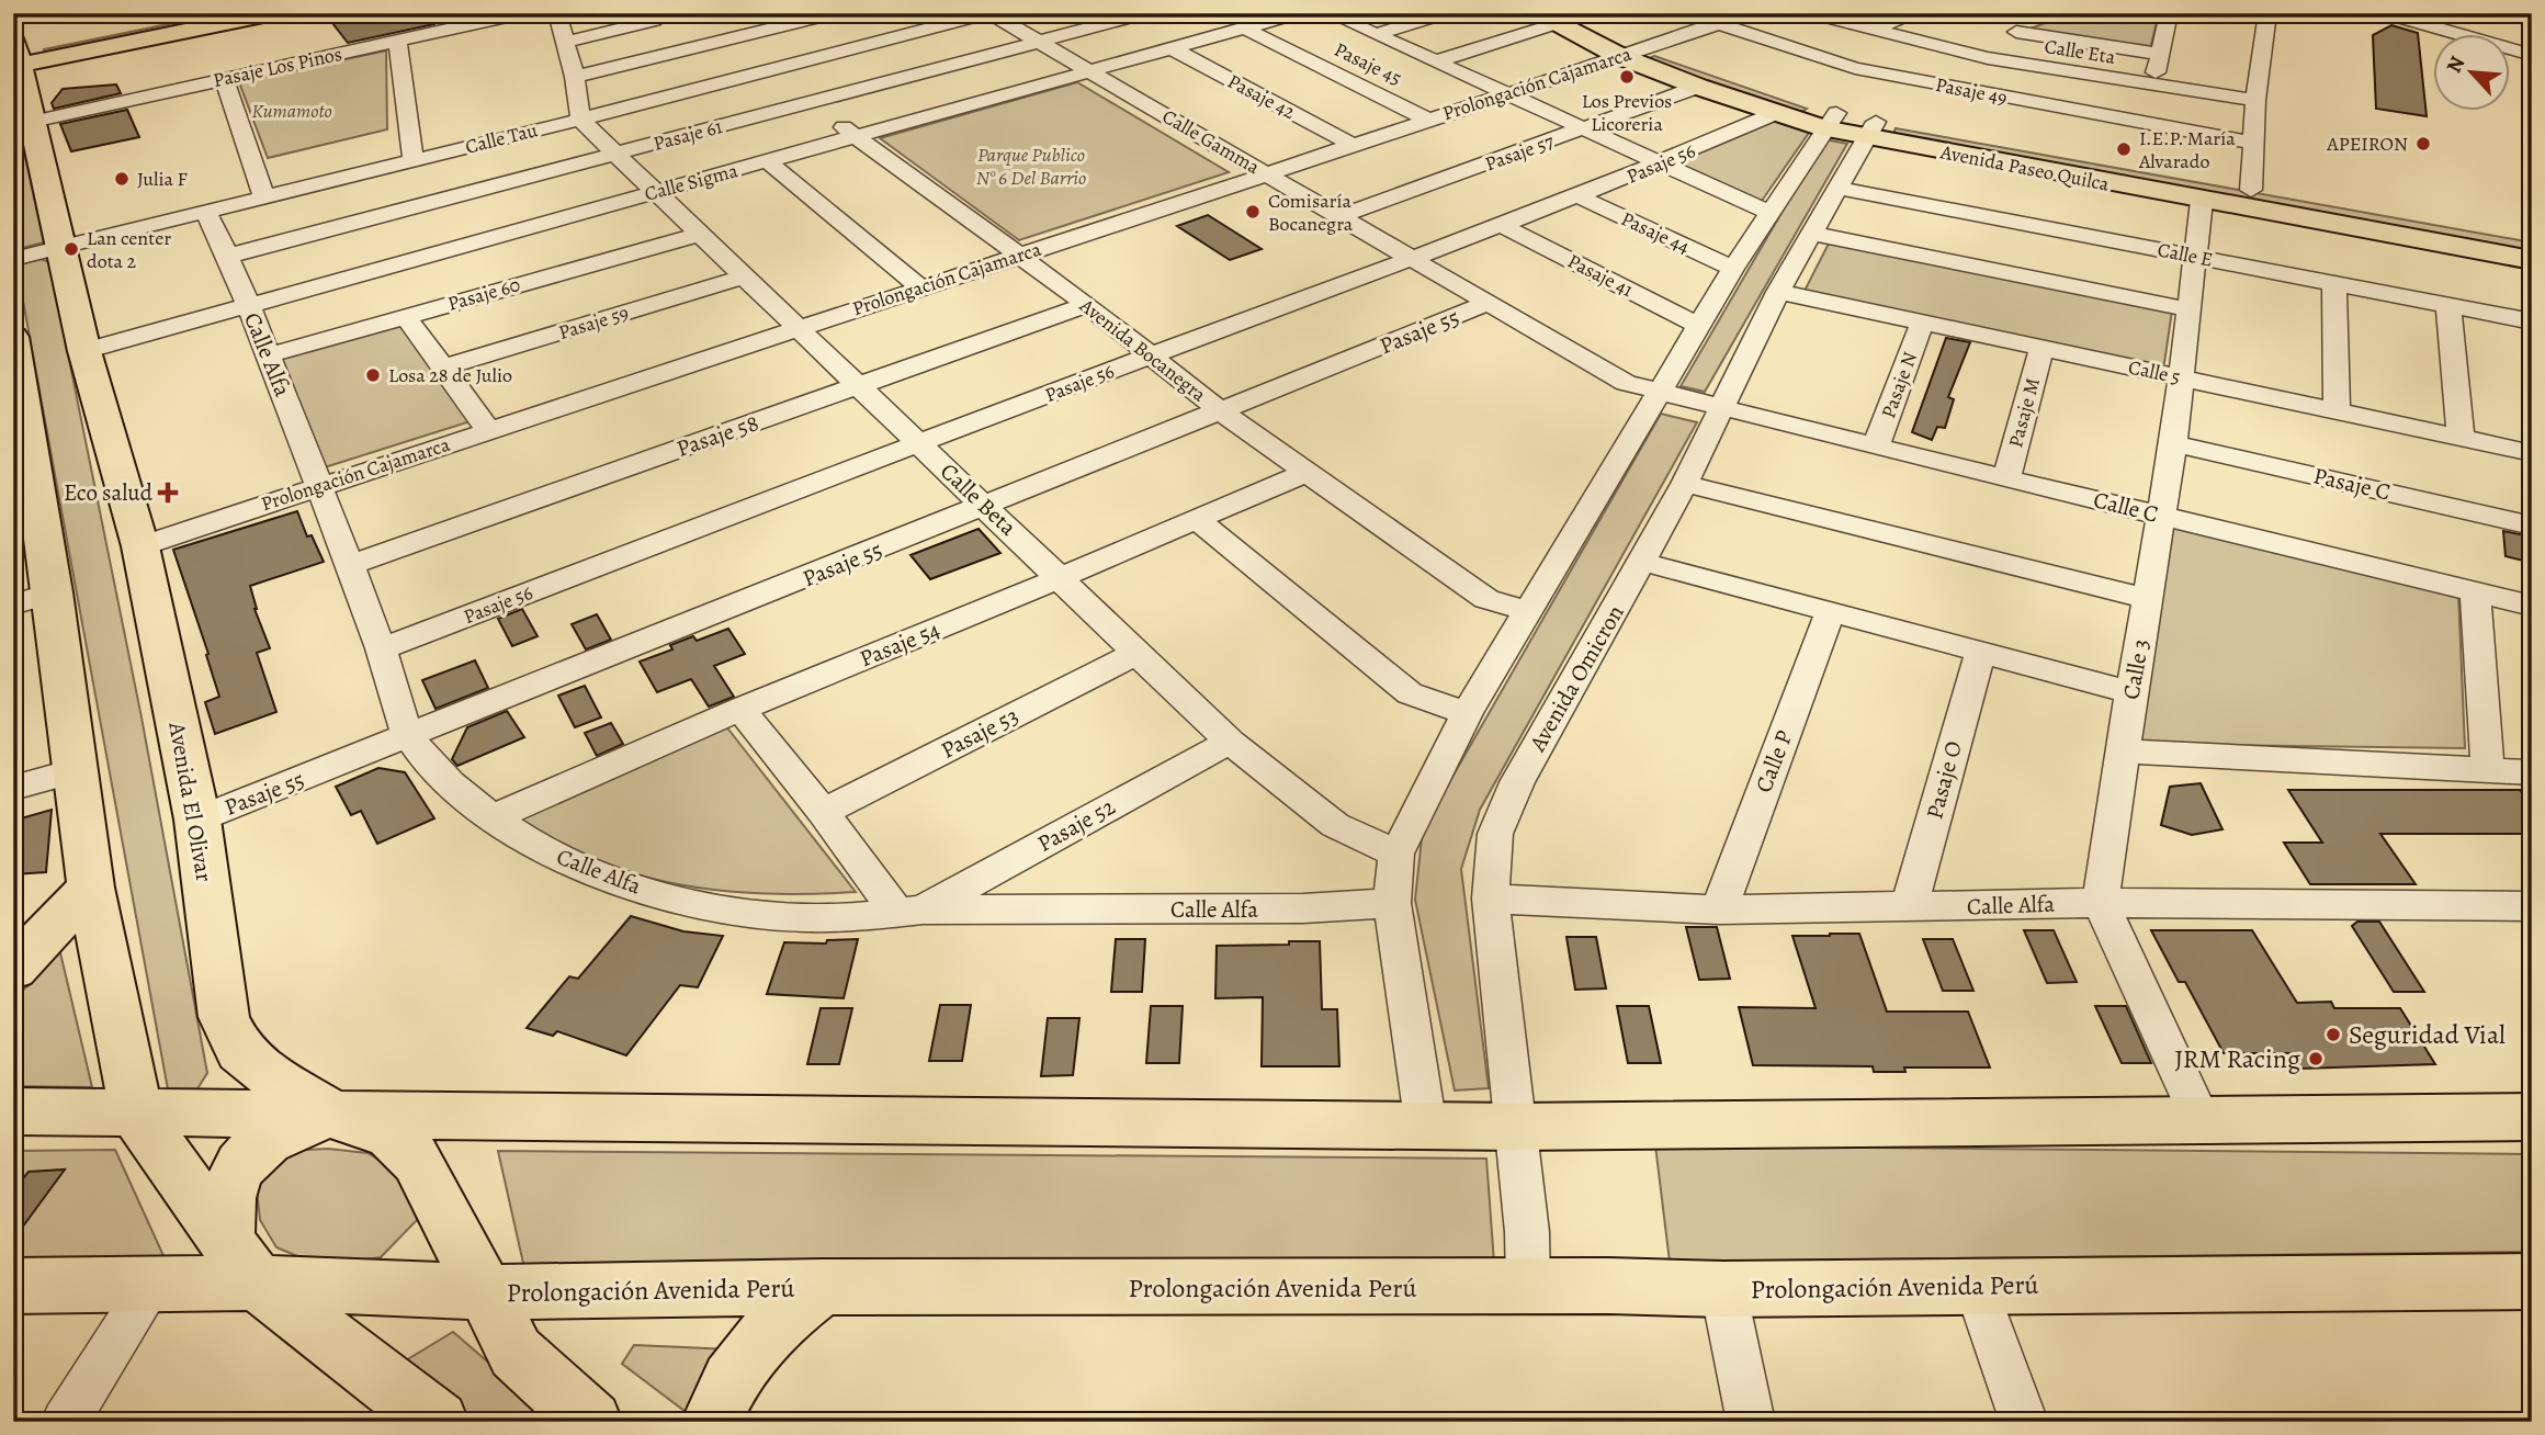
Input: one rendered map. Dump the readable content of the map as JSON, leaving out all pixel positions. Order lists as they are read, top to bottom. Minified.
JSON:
{"streets":{"main road":["Avenida Paseo Quilca","Avenida El Olivar","Prolongación Avenida Perú"],"street":["Calle Eta","Pasaje 45","Pasaje Los Pinos","Prolongación Cajamarca","Pasaje 49","Pasaje 42","Pasaje 61","Calle Tau","Calle Gamma","Pasaje 57","Pasaje 56","Calle Sigma","Pasaje 44","Calle E","Pasaje 41","Pasaje 60","Pasaje 59","Pasaje 55","Avenida Bocanegra","Calle Alfa","Calle 5","Pasaje N","Pasaje M","Pasaje 58","Pasaje C","Calle Beta","Calle C","Pasaje 54","Calle 3","Avenida Omicron","Pasaje 53","Calle P","Pasaje O","Pasaje 52"]},"crossings":[["Pasaje 45","Prolongación Cajamarca"],["Pasaje 45","Calle Sigma"],["Pasaje Los Pinos","Avenida El Olivar"],["Prolongación Cajamarca","Pasaje 49"],["Prolongación Cajamarca","Pasaje 42"],["Prolongación Cajamarca","Calle Gamma"],["Prolongación Cajamarca","Avenida Paseo Quilca"],["Prolongación Cajamarca","Avenida Bocanegra"],["Prolongación Cajamarca","Calle Alfa"],["Prolongación Cajamarca","Calle Beta"],["Prolongación Cajamarca","Avenida El Olivar"],["Pasaje 42","Calle Sigma"],["Pasaje 61","Calle Gamma"],["Pasaje 61","Avenida Bocanegra"],["Pasaje 61","Calle Alfa"],["Pasaje 61","Calle Beta"],["Calle Tau","Calle Gamma"],["Calle Tau","Avenida Bocanegra"],["Calle Tau","Calle Alfa"],["Calle Tau","Calle Beta"],["Calle Tau","Avenida El Olivar"],["Calle Gamma","Pasaje 57"],["Calle Gamma","Pasaje 56"],["Calle Gamma","Calle Sigma"],["Calle Gamma","Pasaje 55"],["Calle Gamma","Calle C"],["Calle Gamma","Avenida Omicron"],["Pasaje 57","Avenida Paseo Quilca"],["Pasaje 56","Avenida Paseo Quilca"],["Pasaje 56","Pasaje 44"],["Pasaje 56","Pasaje 41"],["Pasaje 56","Avenida Bocanegra"],["Pasaje 56","Calle Alfa"],["Pasaje 56","Calle Beta"],["Avenida Paseo Quilca","Calle 3"],["Avenida Paseo Quilca","Avenida Omicron"],["Calle Sigma","Avenida Bocanegra"],["Calle Sigma","Calle Alfa"],["Calle Sigma","Calle Beta"],["Calle Sigma","Avenida El Olivar"],["Calle E","Calle 3"],["Calle E","Avenida Omicron"],["Pasaje 60","Calle Alfa"],["Pasaje 60","Calle Beta"],["Pasaje 59","Calle Beta"],["Pasaje 55","Avenida Bocanegra"],["Pasaje 55","Calle Alfa"],["Pasaje 55","Calle Beta"],["Pasaje 55","Avenida El Olivar"],["Avenida Bocanegra","Pasaje 58"],["Avenida Bocanegra","Pasaje 54"],["Calle Alfa","Pasaje 58"],["Calle Alfa","Pasaje 54"],["Calle Alfa","Calle 3"],["Calle Alfa","Avenida Omicron"],["Calle Alfa","Calle P"],["Calle Alfa","Pasaje O"],["Calle Alfa","Pasaje 52"],["Calle 5","Pasaje N"],["Calle 5","Pasaje M"],["Calle 5","Calle 3"],["Calle 5","Avenida Omicron"],["Pasaje N","Calle C"],["Pasaje M","Calle C"],["Pasaje 58","Calle Beta"],["Pasaje C","Calle 3"],["Calle Beta","Pasaje 54"],["Calle Beta","Pasaje 53"],["Calle Beta","Pasaje 52"],["Calle C","Calle 3"],["Calle C","Avenida Omicron"],["Avenida Omicron","Prolongación Avenida Perú"],["Avenida El Olivar","Prolongación Avenida Perú"]],"parks":["Kumamoto","Parque Publico N° 6 Del Barrio"],"places":{"other":["Los Previos Licoreria","APEIRON","I.E.P. María Alvarado","Julia F","Comisaría Bocanegra","Lan center dota 2","Losa 28 de Julio","Seguridad Vial","JRM Racing"],"health":["Eco salud"]},"north":"top left"}
